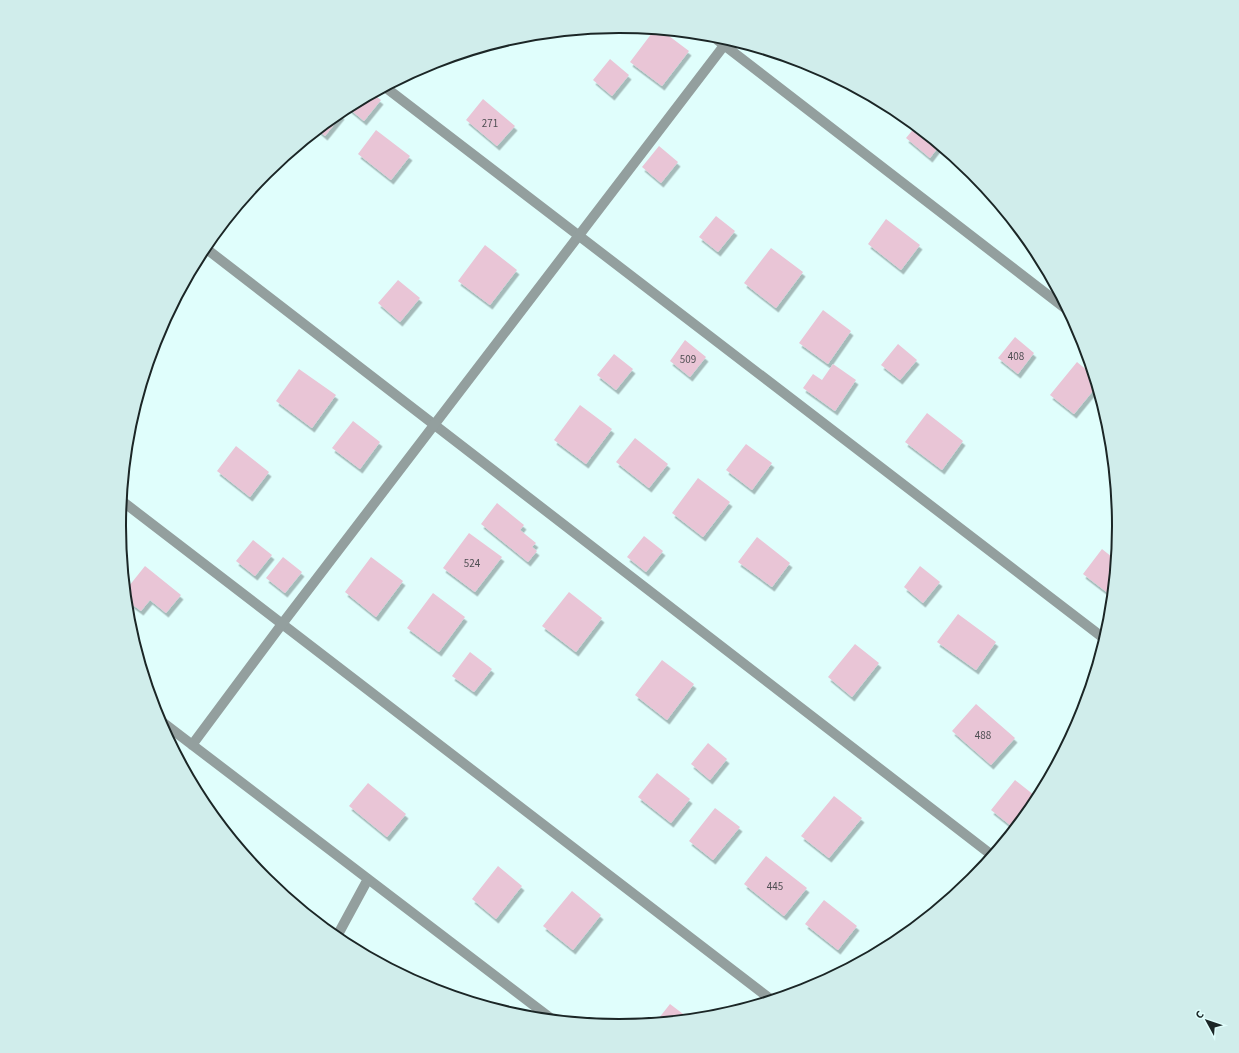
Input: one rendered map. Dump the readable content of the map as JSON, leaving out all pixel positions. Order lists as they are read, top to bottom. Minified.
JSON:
{"house_numbers":["271","408","509","524","488","445"],"north":"top left"}
